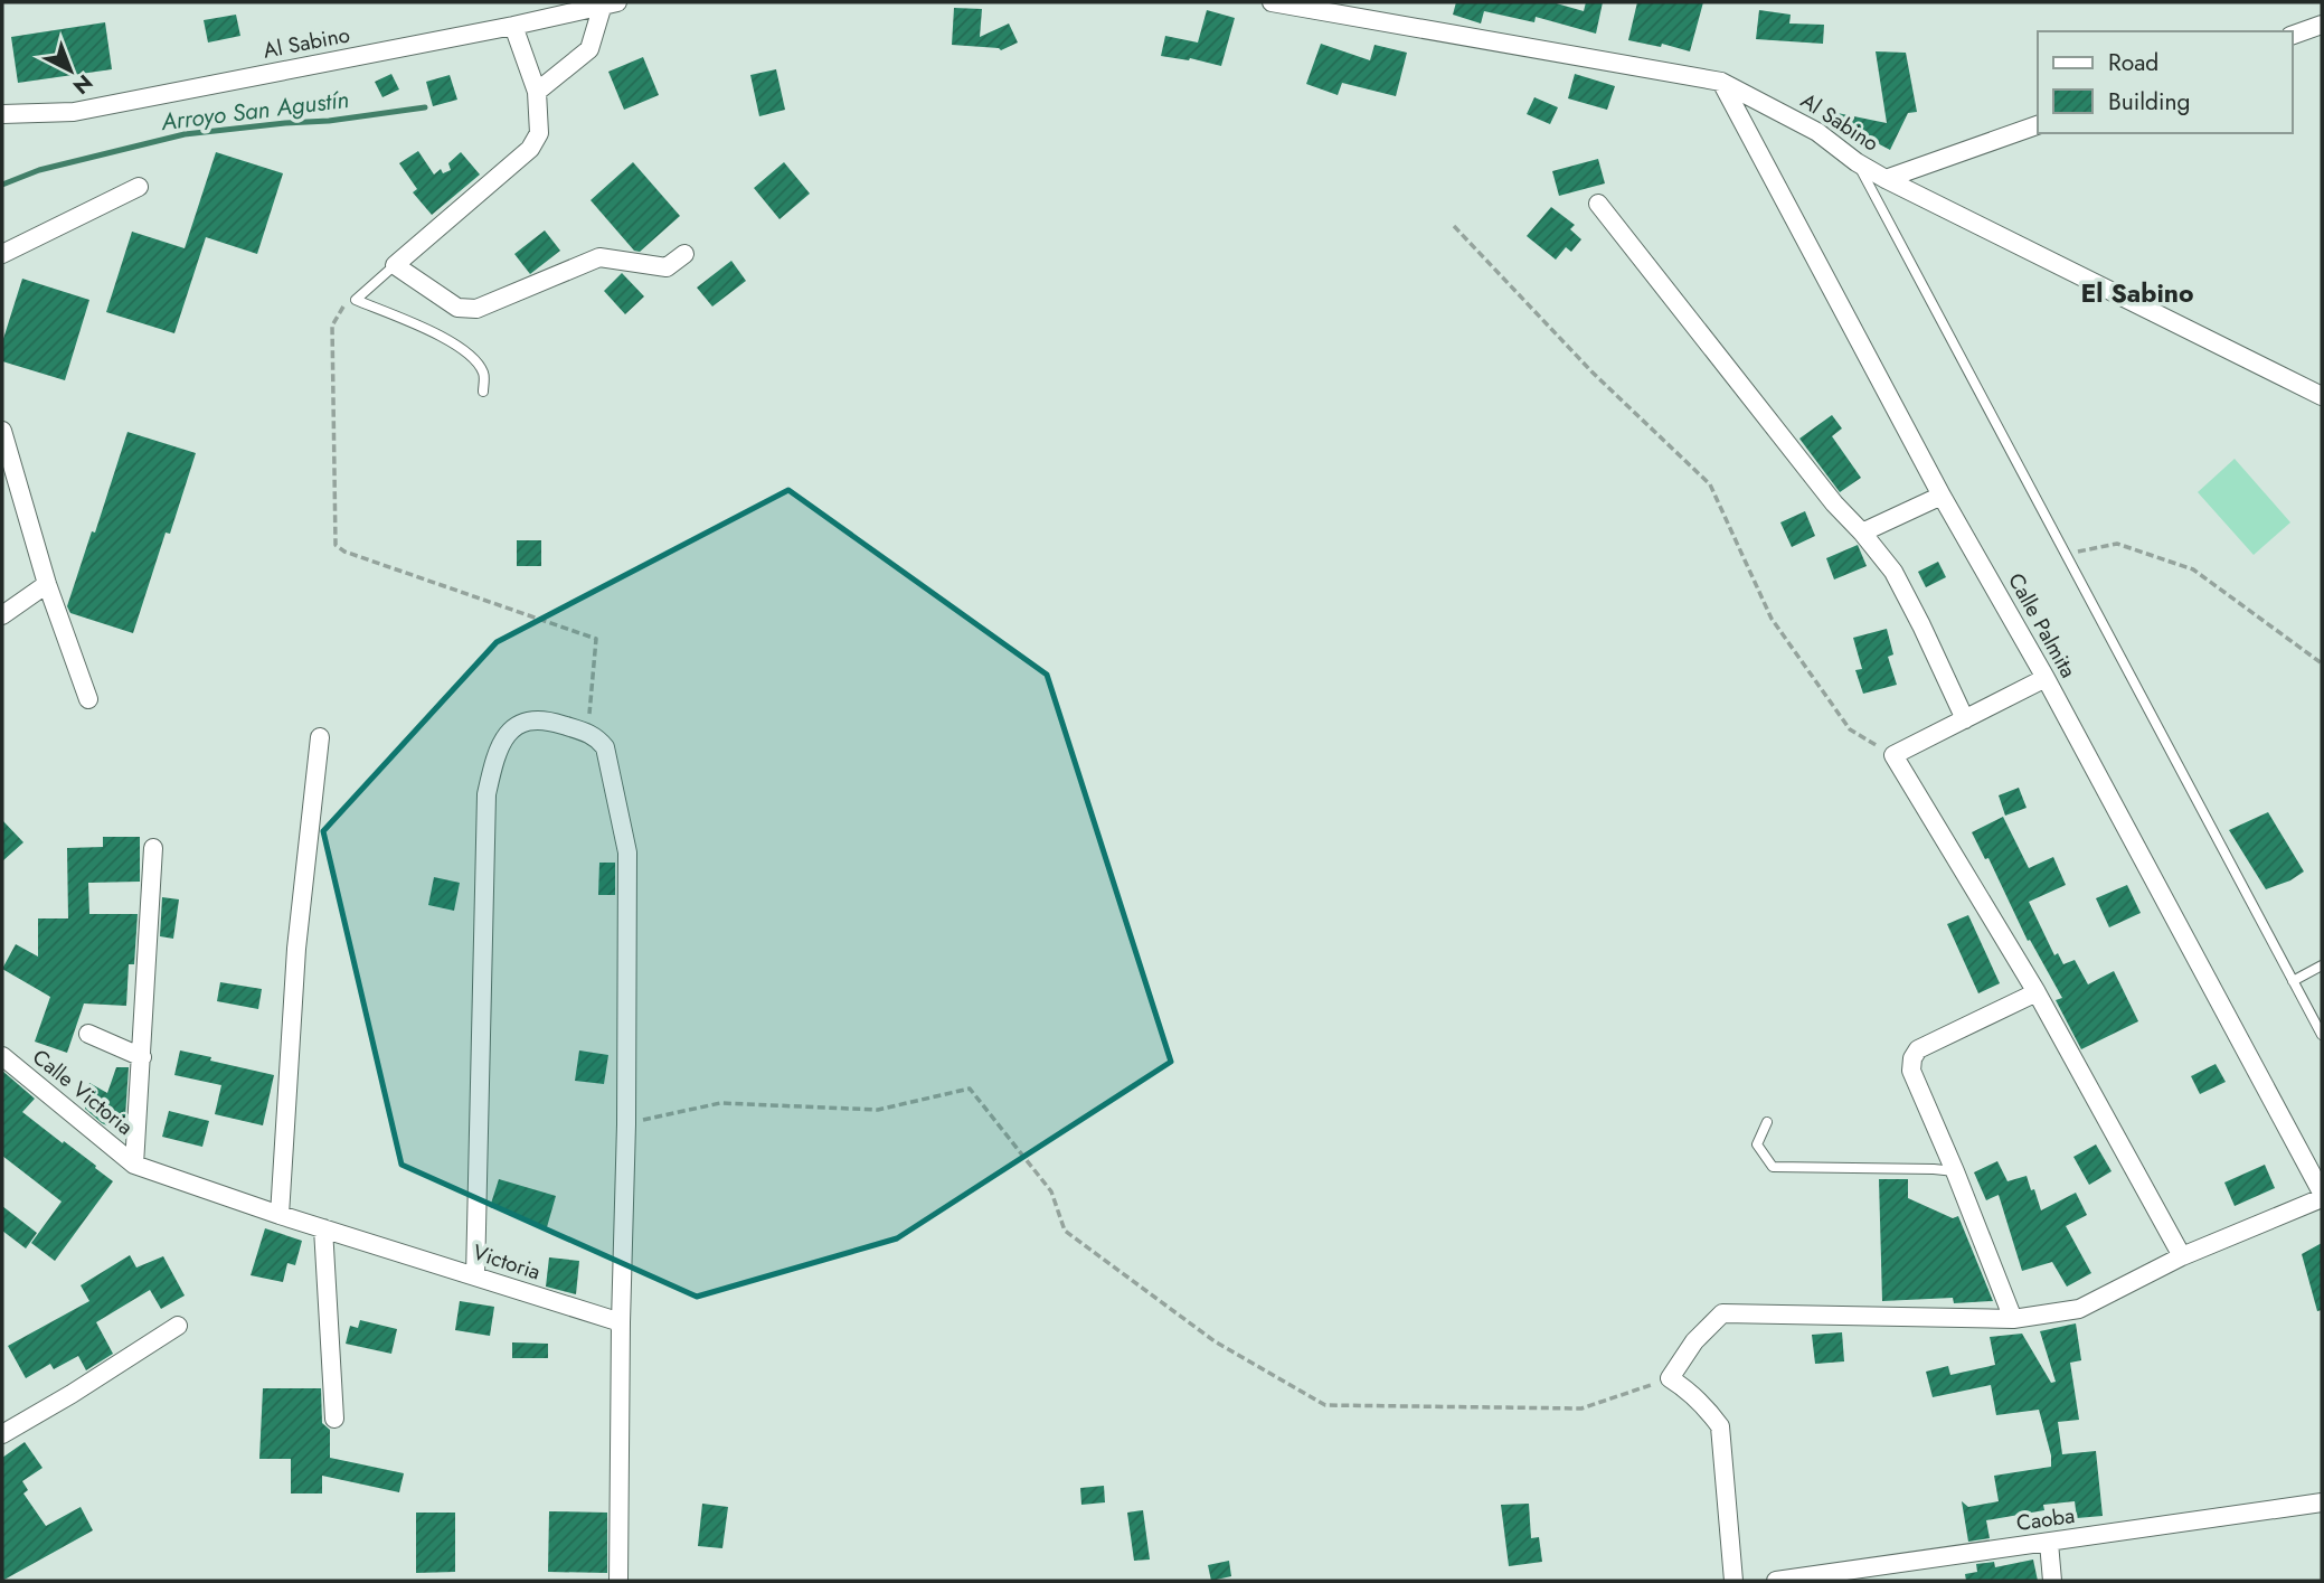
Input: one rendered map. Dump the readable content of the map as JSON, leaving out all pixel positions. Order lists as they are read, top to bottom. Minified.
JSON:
{"streets":{"street":["Al Sabino","Calle Palmita","Calle Victoria","Victoria","Caoba"]},"crossings":[["Al Sabino","Calle Palmita"],["Calle Victoria","Victoria"]],"districts":["El Sabino"],"water":["Arroyo San Agustín"],"legend":["Road","Building"],"north":"bottom right"}
